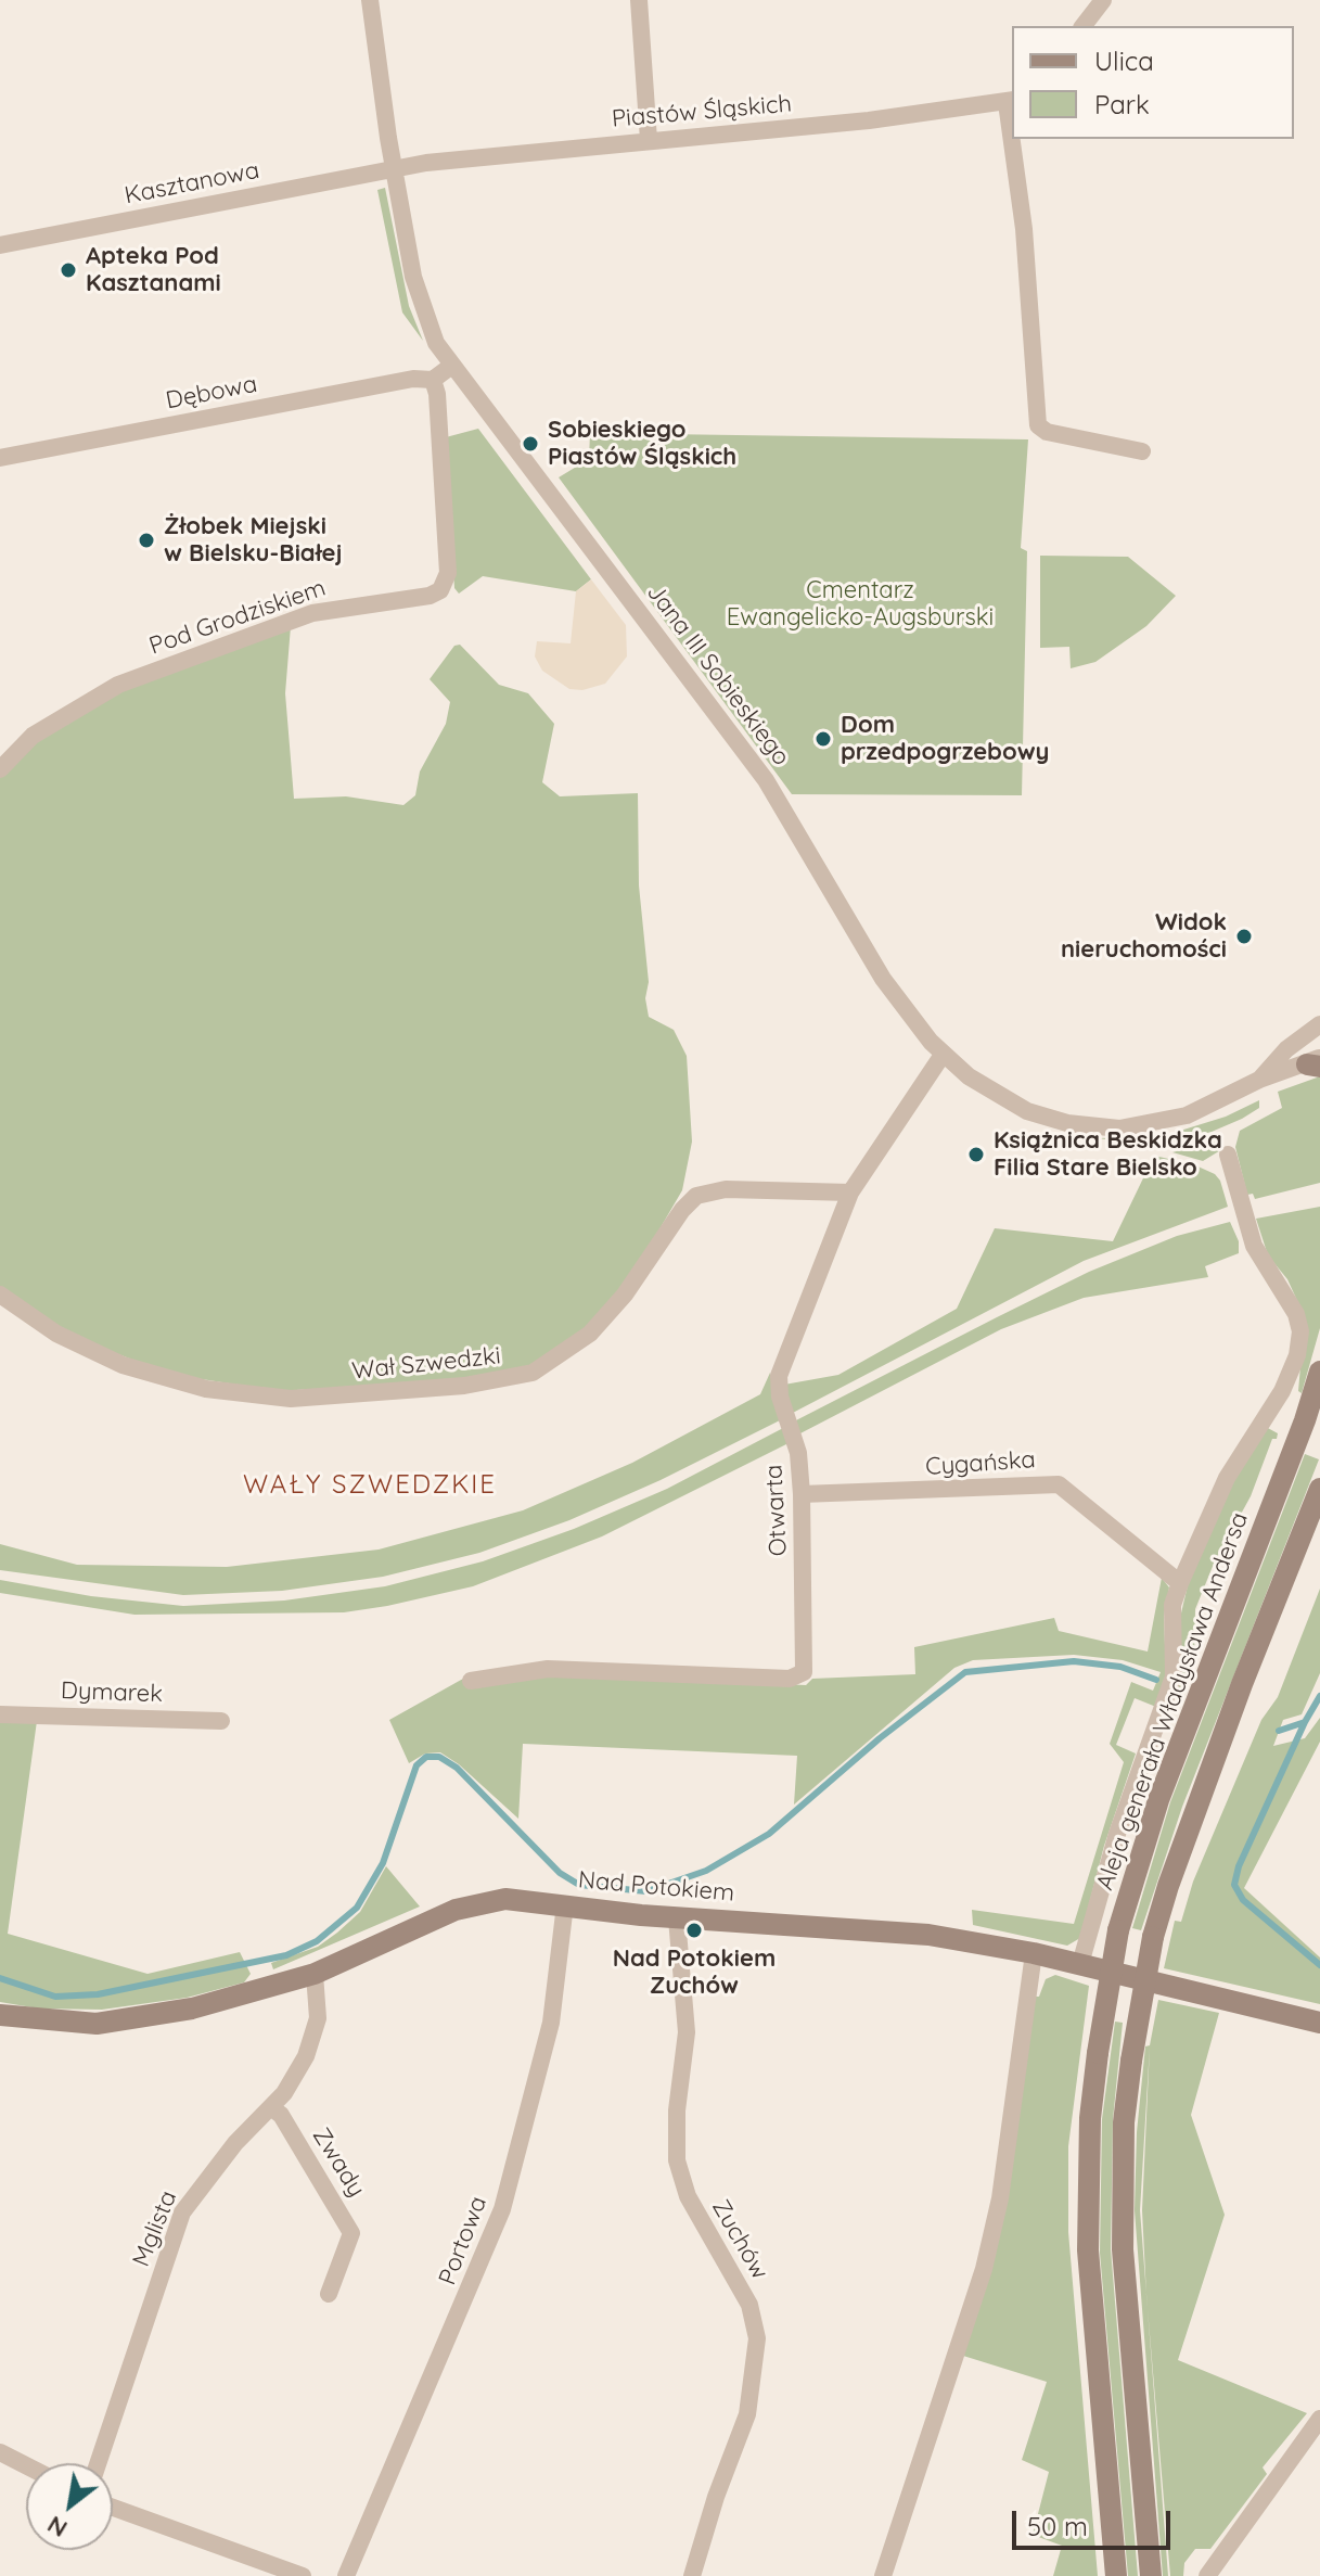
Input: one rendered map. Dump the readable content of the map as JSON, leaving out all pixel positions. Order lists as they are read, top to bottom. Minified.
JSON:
{"streets":{"main road":["Aleja generała Władysława Andersa","Nad Potokiem"],"street":["Piastów Śląskich","Kasztanowa","Dębowa","Pod Grodziskiem","Jana III Sobieskiego","Wał Szwedzki","Cygańska","Otwarta","Dymarek","Zwady","Mglista","Zuchów","Portowa"]},"crossings":[["Piastów Śląskich","Kasztanowa"],["Piastów Śląskich","Jana III Sobieskiego"],["Kasztanowa","Jana III Sobieskiego"],["Dębowa","Pod Grodziskiem"],["Dębowa","Jana III Sobieskiego"],["Pod Grodziskiem","Jana III Sobieskiego"],["Jana III Sobieskiego","Otwarta"],["Wał Szwedzki","Otwarta"],["Cygańska","Otwarta"],["Nad Potokiem","Mglista"],["Nad Potokiem","Zuchów"],["Nad Potokiem","Portowa"],["Zwady","Mglista"]],"districts":["WAŁY SZWEDZKIE"],"parks":["Cmentarz Ewangelicko-Augsburski"],"places":["Apteka Pod Kasztanami","Sobieskiego Piastów Śląskich","Żłobek Miejski w Bielsku-Białej","Dom przedpogrzebowy","Widok nieruchomości","Książnica Beskidzka Filia Stare Bielsko","Nad Potokiem Zuchów"],"legend":["Ulica","Park"],"scale_bar":"50 m","north":"bottom left"}
